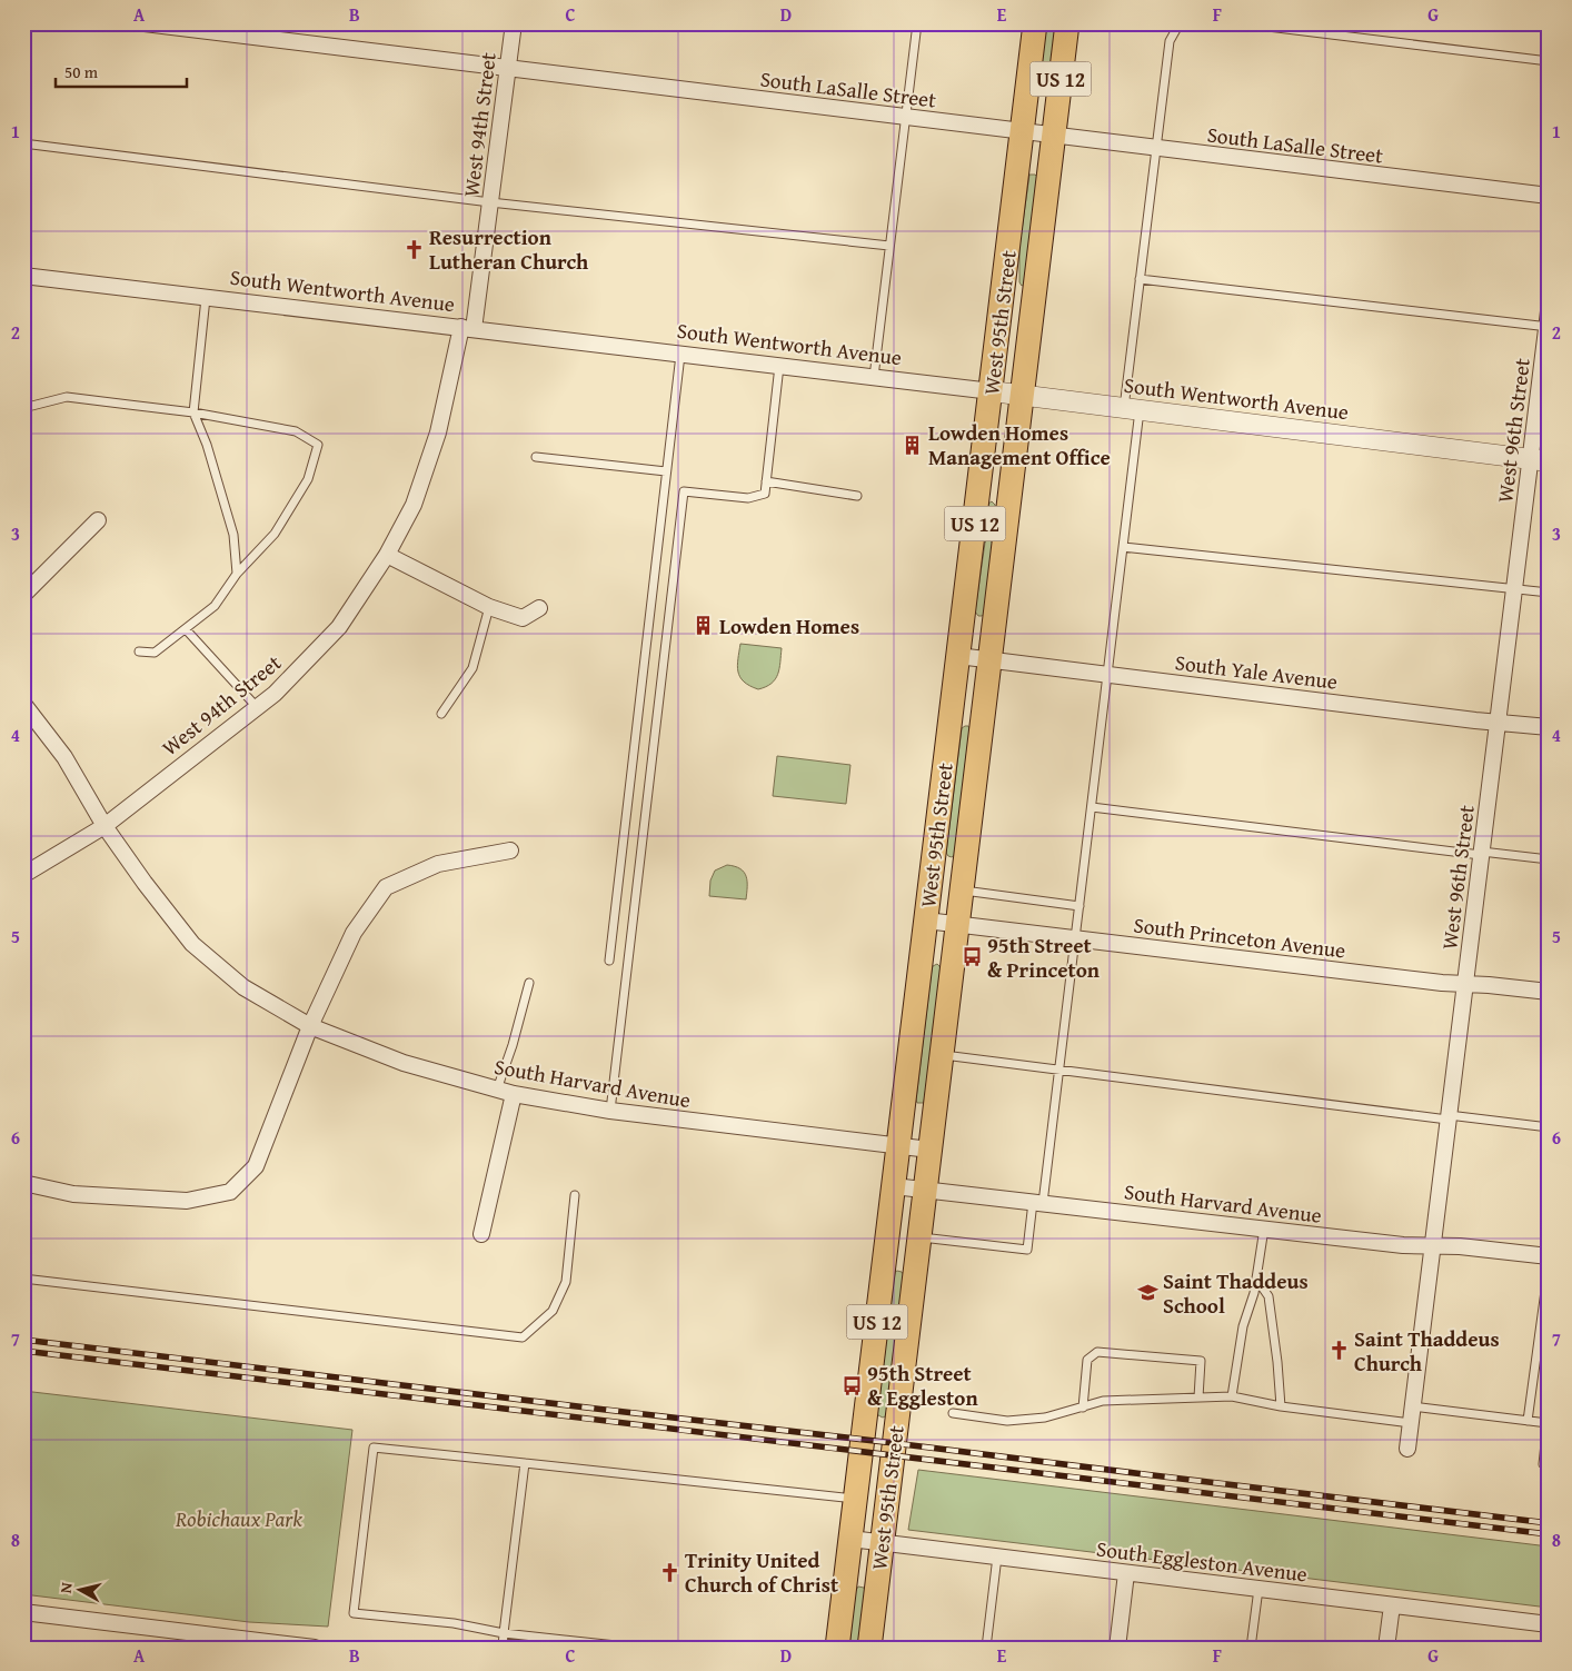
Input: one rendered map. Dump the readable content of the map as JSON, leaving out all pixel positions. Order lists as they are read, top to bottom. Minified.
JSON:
{"streets":{"main road":["US 12","West 95th Street"],"street":["South LaSalle Street","West 94th Street","South Wentworth Avenue","West 96th Street","South Yale Avenue","South Princeton Avenue","South Harvard Avenue","South Eggleston Avenue"]},"crossings":[["South LaSalle Street","West 94th Street"],["South LaSalle Street","West 95th Street"],["West 94th Street","South Wentworth Avenue"],["West 94th Street","South Harvard Avenue"],["South Wentworth Avenue","West 95th Street"],["South Wentworth Avenue","West 96th Street"],["West 95th Street","South Yale Avenue"],["West 95th Street","South Princeton Avenue"],["West 95th Street","South Harvard Avenue"],["West 95th Street","South Eggleston Avenue"],["West 96th Street","South Yale Avenue"],["West 96th Street","South Princeton Avenue"],["West 96th Street","South Harvard Avenue"]],"parks":["Robichaux Park"],"places":{"church":["Resurrection Lutheran Church","Saint Thaddeus Church","Trinity United Church of Christ"],"building":["Lowden Homes Management Office","Lowden Homes"],"bus stop":["95th Street & Princeton","95th Street & Eggleston"],"school or university":["Saint Thaddeus School"]},"scale_bar":"50 m","north":"left","grid":{"columns":["A","B","C","D","E","F","G"],"rows":["1","2","3","4","5","6","7","8"]}}
